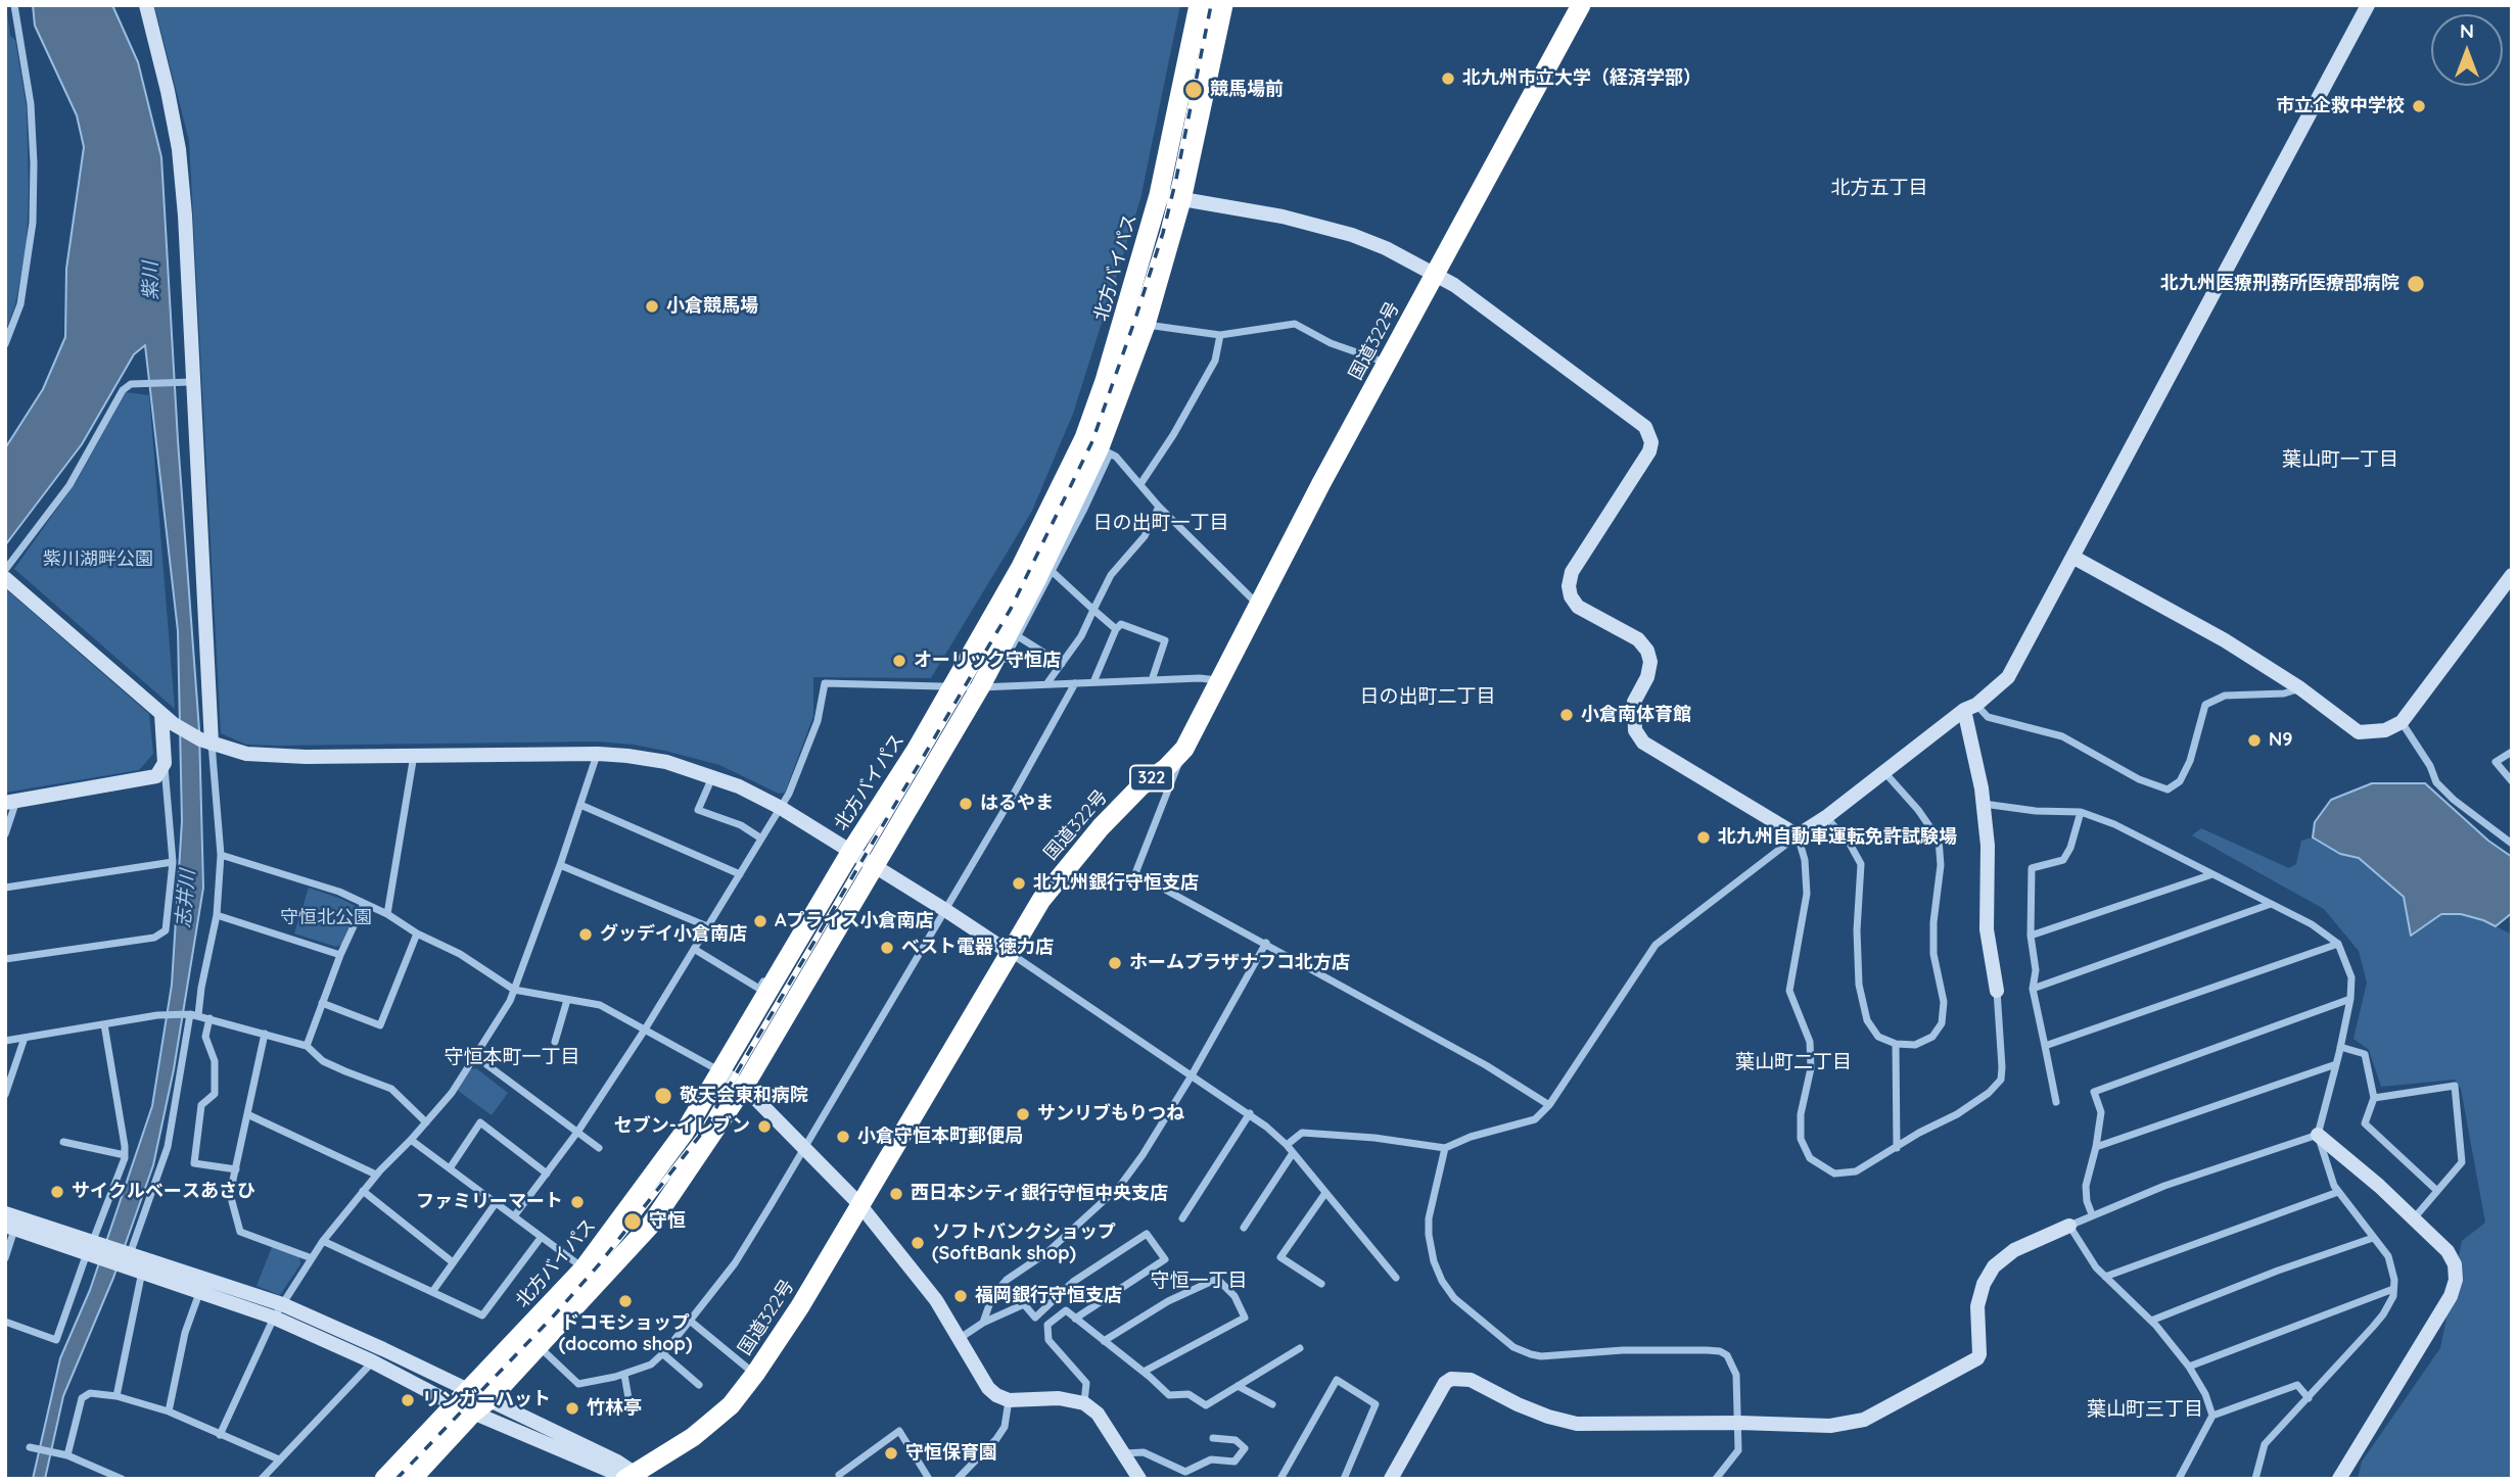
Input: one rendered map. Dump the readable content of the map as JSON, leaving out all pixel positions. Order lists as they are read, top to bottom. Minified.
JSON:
{"streets":{"highway":["北方バイパス","国道322号","322"]},"districts":["北方五丁目","葉山町一丁目","日の出町一丁目","日の出町二丁目","守恒本町一丁目","葉山町二丁目","守恒一丁目","葉山町三丁目"],"water":["紫川","志井川"],"parks":["紫川湖畔公園","守恒北公園"],"places":["北九州市立大学（経済学部）","競馬場前","市立企救中学校","北九州医療刑務所医療部病院","小倉競馬場","オーリック守恒店","小倉南体育館","N9","はるやま","北九州自動車運転免許試験場","北九州銀行守恒支店","Aプライス小倉南店","グッデイ小倉南店","ベスト電器 徳力店","ホームプラザナフコ北方店","敬天会東和病院","サンリブもりつね","セブン-イレブン","小倉守恒本町郵便局","サイクルベースあさひ","西日本シティ銀行守恒中央支店","ファミリーマート","守恒","ソフトバンクショップ (SoftBank shop)","福岡銀行守恒支店","ドコモショップ (docomo shop)","リンガーハット","竹林亭","守恒保育園"],"north":"top"}
